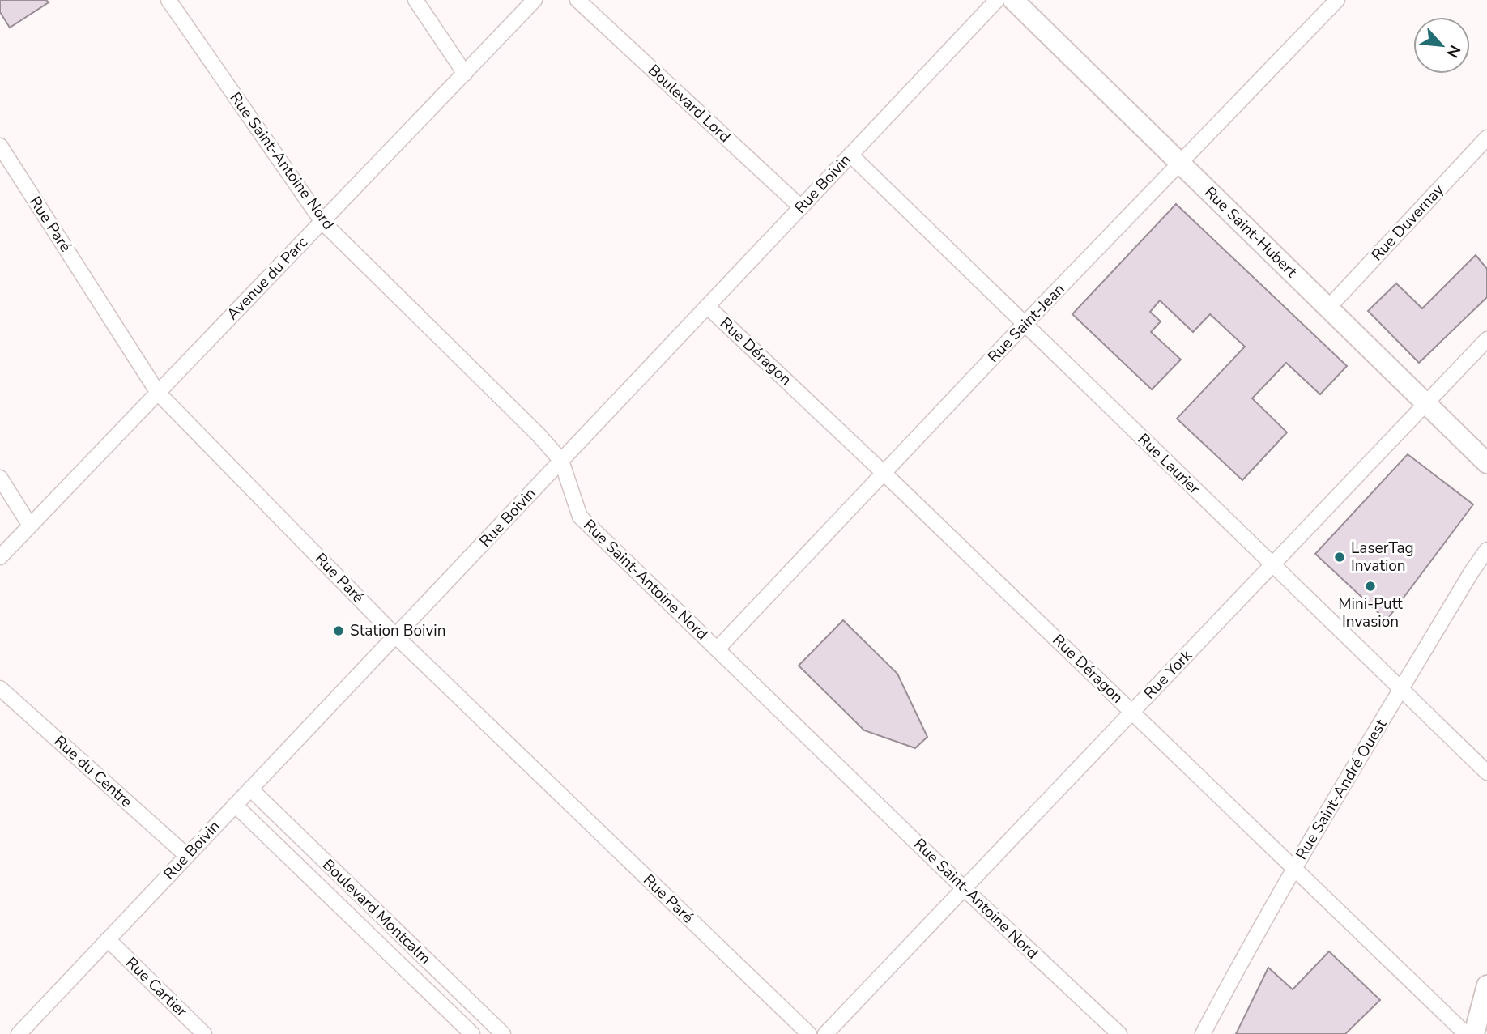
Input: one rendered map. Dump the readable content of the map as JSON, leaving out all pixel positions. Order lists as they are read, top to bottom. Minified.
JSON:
{"streets":{"street":["Boulevard Lord","Rue Saint-Antoine Nord","Rue Boivin","Rue Duvernay","Rue Paré","Rue Saint-Hubert","Avenue du Parc","Rue Saint-Jean","Rue Déragon","Rue Laurier","Rue York","Rue du Centre","Rue Saint-André Ouest","Boulevard Montcalm","Rue Cartier"]},"crossings":[["Boulevard Lord","Rue Boivin"],["Rue Saint-Antoine Nord","Rue Boivin"],["Rue Saint-Antoine Nord","Avenue du Parc"],["Rue Saint-Antoine Nord","Rue Saint-Jean"],["Rue Saint-Antoine Nord","Rue York"],["Rue Boivin","Rue Paré"],["Rue Boivin","Rue Déragon"],["Rue Boivin","Rue Laurier"],["Rue Boivin","Rue du Centre"],["Rue Boivin","Boulevard Montcalm"],["Rue Boivin","Rue Cartier"],["Rue Duvernay","Rue Saint-Hubert"],["Rue Paré","Avenue du Parc"],["Rue Saint-Hubert","Rue Saint-Jean"],["Rue Saint-Hubert","Rue York"],["Rue Saint-Jean","Rue Déragon"],["Rue Saint-Jean","Rue Laurier"],["Rue Déragon","Rue York"],["Rue Déragon","Rue Saint-André Ouest"],["Rue Laurier","Rue York"],["Rue Laurier","Rue Saint-André Ouest"]],"places":["LaserTag Invation","Mini-Putt Invasion","Station Boivin"],"north":"bottom right"}
